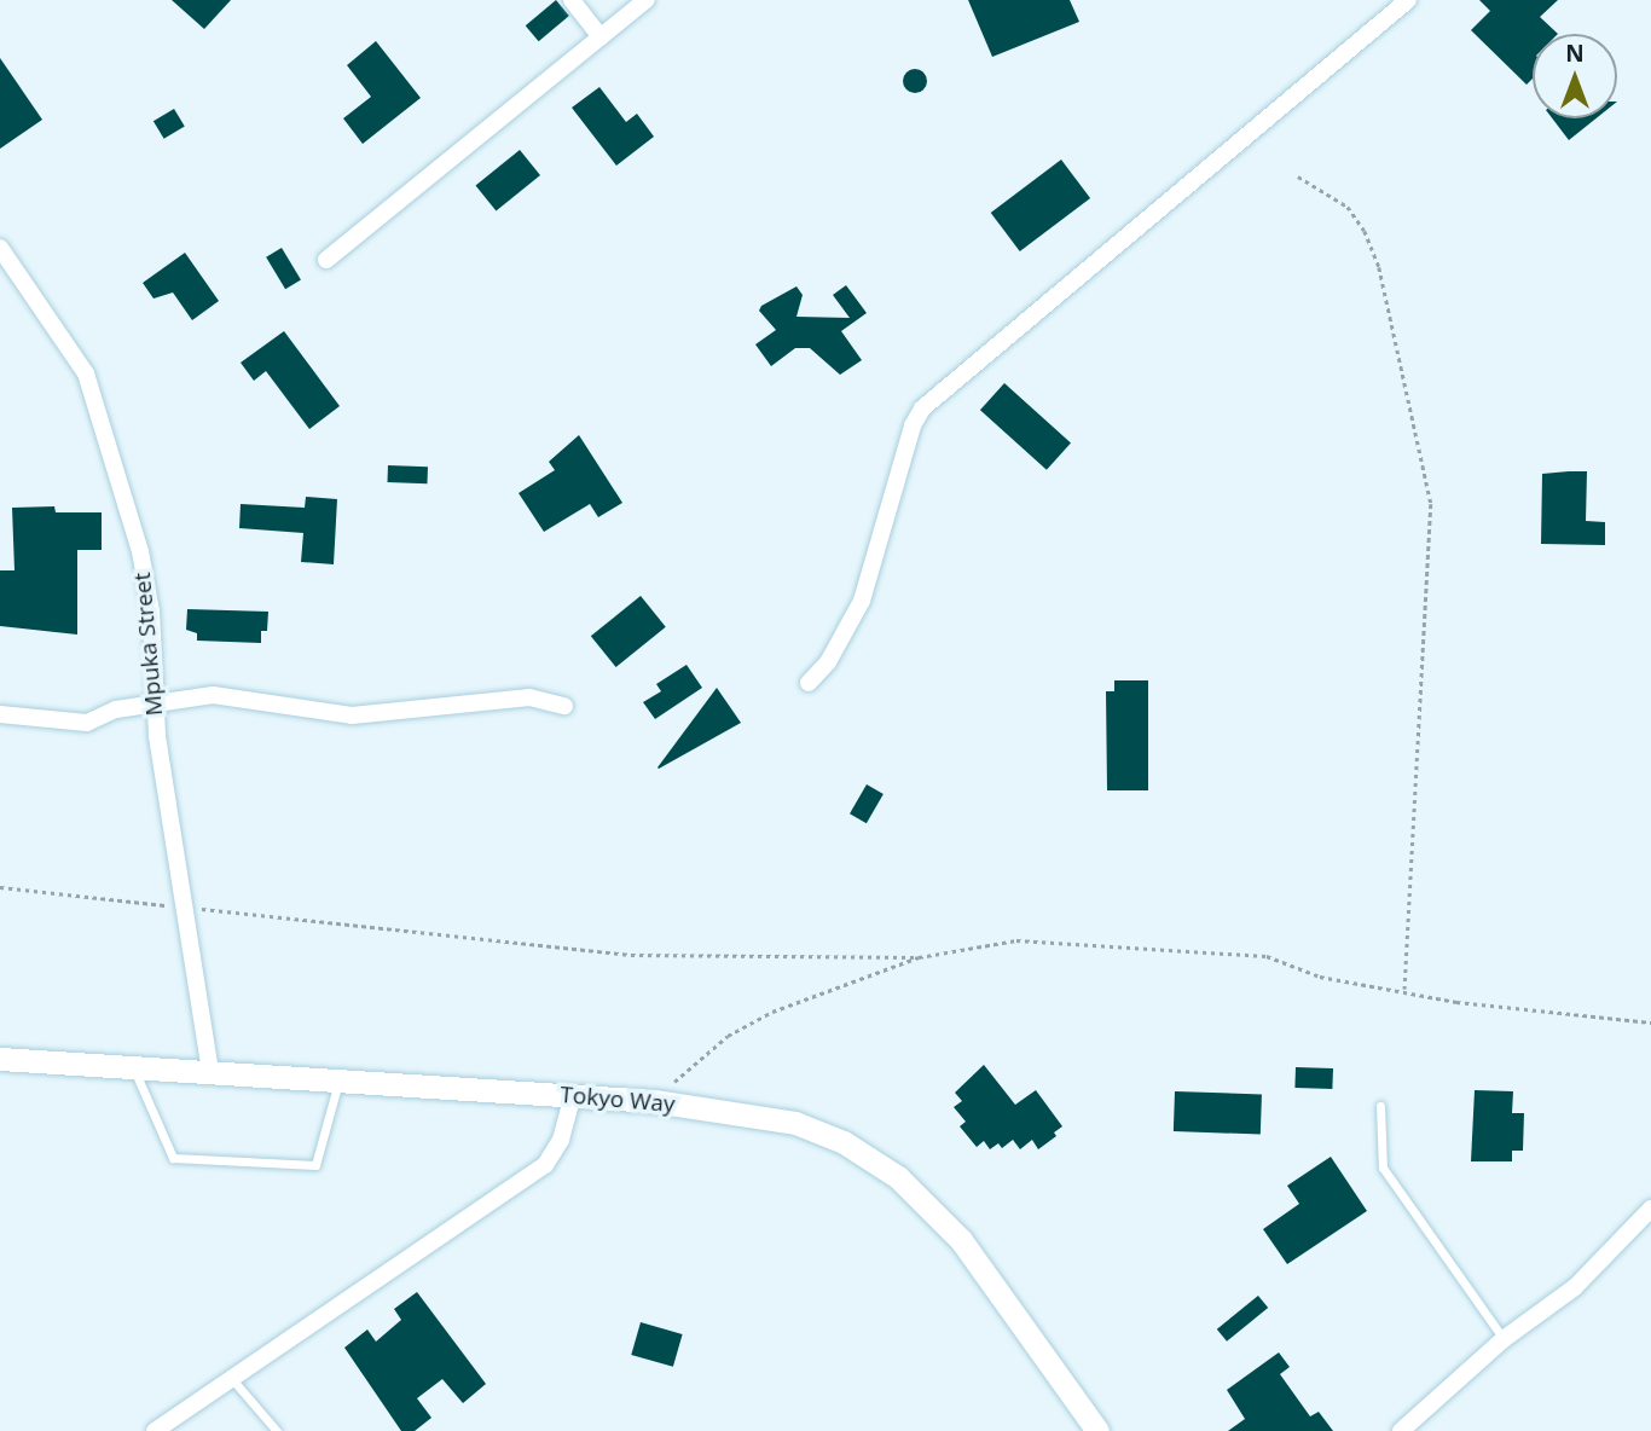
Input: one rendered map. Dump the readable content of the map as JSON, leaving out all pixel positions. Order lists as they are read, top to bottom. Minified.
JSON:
{"streets":{"street":["Mpuka Street","Tokyo Way"]},"crossings":[["Mpuka Street","Tokyo Way"]],"north":"top"}
